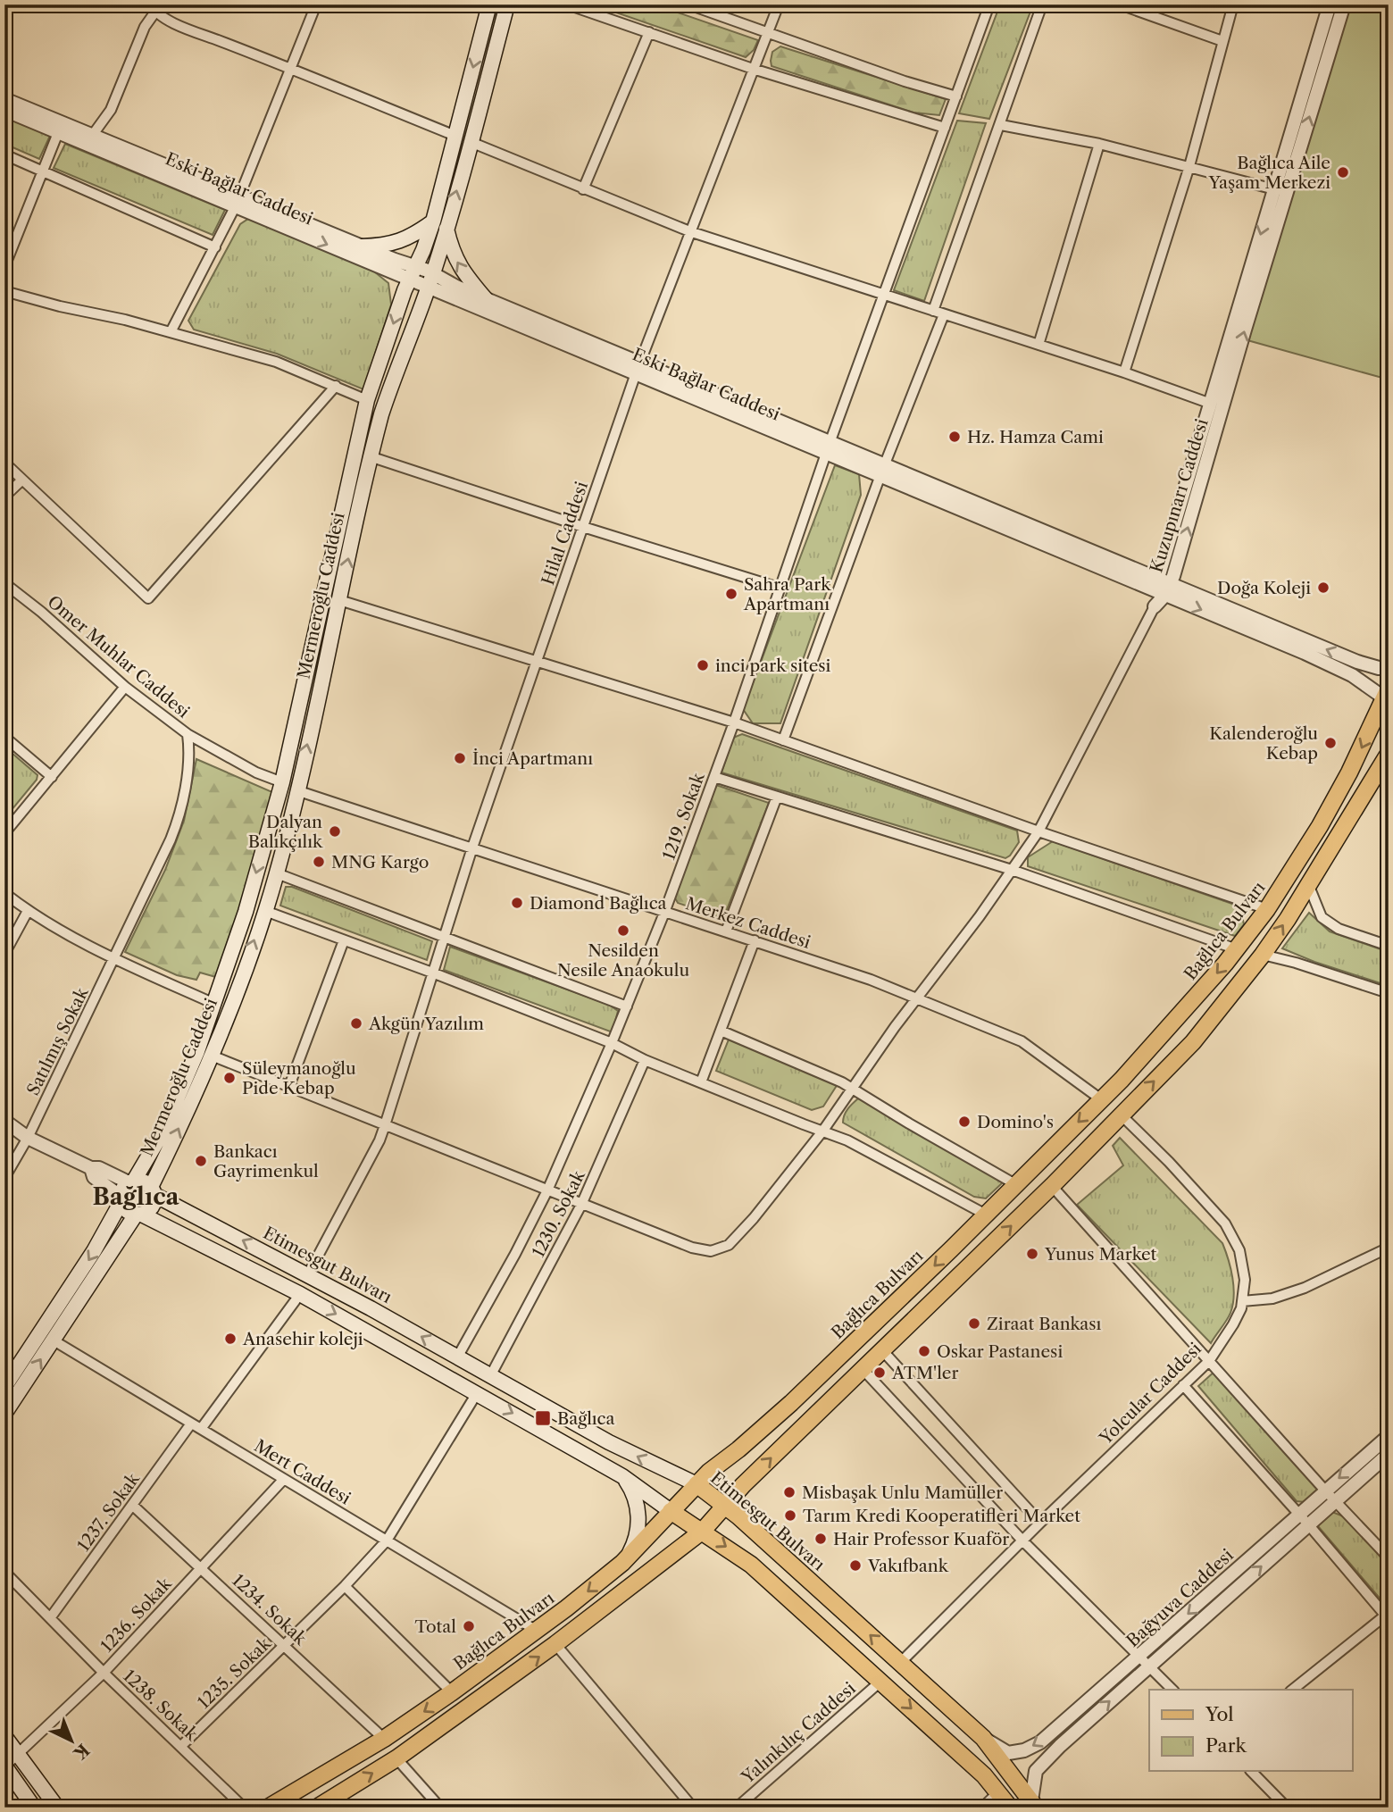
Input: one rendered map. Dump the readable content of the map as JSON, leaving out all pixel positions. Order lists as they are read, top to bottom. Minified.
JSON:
{"streets":{"main road":["Mermeroğlu Caddesi","Bağlıca Bulvarı","Etimesgut Bulvarı"],"street":["Eski Bağlar Caddesi","Kuzupınarı Caddesi","Hilal Caddesi","Omer Muhlar Caddesi","1219. Sokak","Merkez Caddesi","Satılmış Sokak","1230. Sokak","Yolcular Caddesi","Mert Caddesi","1237. Sokak","Bağyuva Caddesi","1234. Sokak","1236. Sokak","1235. Sokak","1238. Sokak","Yalınkılıç Caddesi"]},"crossings":[["Eski Bağlar Caddesi","Kuzupınarı Caddesi"],["Eski Bağlar Caddesi","Hilal Caddesi"],["Eski Bağlar Caddesi","Mermeroğlu Caddesi"],["Eski Bağlar Caddesi","1219. Sokak"],["Eski Bağlar Caddesi","Bağlıca Bulvarı"],["Hilal Caddesi","Merkez Caddesi"],["Hilal Caddesi","Etimesgut Bulvarı"],["Mermeroğlu Caddesi","Omer Muhlar Caddesi"],["Mermeroğlu Caddesi","Merkez Caddesi"],["Mermeroğlu Caddesi","Etimesgut Bulvarı"],["Omer Muhlar Caddesi","Satılmış Sokak"],["1219. Sokak","Merkez Caddesi"],["1219. Sokak","Etimesgut Bulvarı"],["Merkez Caddesi","Bağlıca Bulvarı"],["Bağlıca Bulvarı","Etimesgut Bulvarı"],["Bağlıca Bulvarı","Mert Caddesi"],["Bağlıca Bulvarı","1234. Sokak"],["1230. Sokak","Etimesgut Bulvarı"],["Etimesgut Bulvarı","Yolcular Caddesi"],["Etimesgut Bulvarı","Bağyuva Caddesi"],["Mert Caddesi","1237. Sokak"],["Mert Caddesi","1236. Sokak"],["Mert Caddesi","1235. Sokak"],["1237. Sokak","1234. Sokak"],["1237. Sokak","1238. Sokak"],["1234. Sokak","1236. Sokak"],["1234. Sokak","1235. Sokak"],["1236. Sokak","1238. Sokak"],["1235. Sokak","1238. Sokak"]],"districts":["Bağlıca"],"places":{"other":["Bağlıca Aile Yaşam Merkezi","Hz. Hamza Cami","Doğa Koleji","Sahra Park Apartmanı","inci park sitesi","Kalenderoğlu Kebap","İnci Apartmanı","Dalyan Balıkçılık","MNG Kargo","Diamond Bağlıca","Nesilden Nesile Anaokulu","Akgün Yazılım","Süleymanoğlu Pide Kebap","Domino's","Bankacı Gayrimenkul","Yunus Market","Ziraat Bankası","Anasehir koleji","Oskar Pastanesi","ATM'ler","Misbaşak Unlu Mamüller","Tarım Kredi Kooperatifleri Market","Hair Professor Kuaför","Vakıfbank","Total"],"transit":["Bağlıca"]},"legend":["Yol","Park"],"north":"bottom right"}
